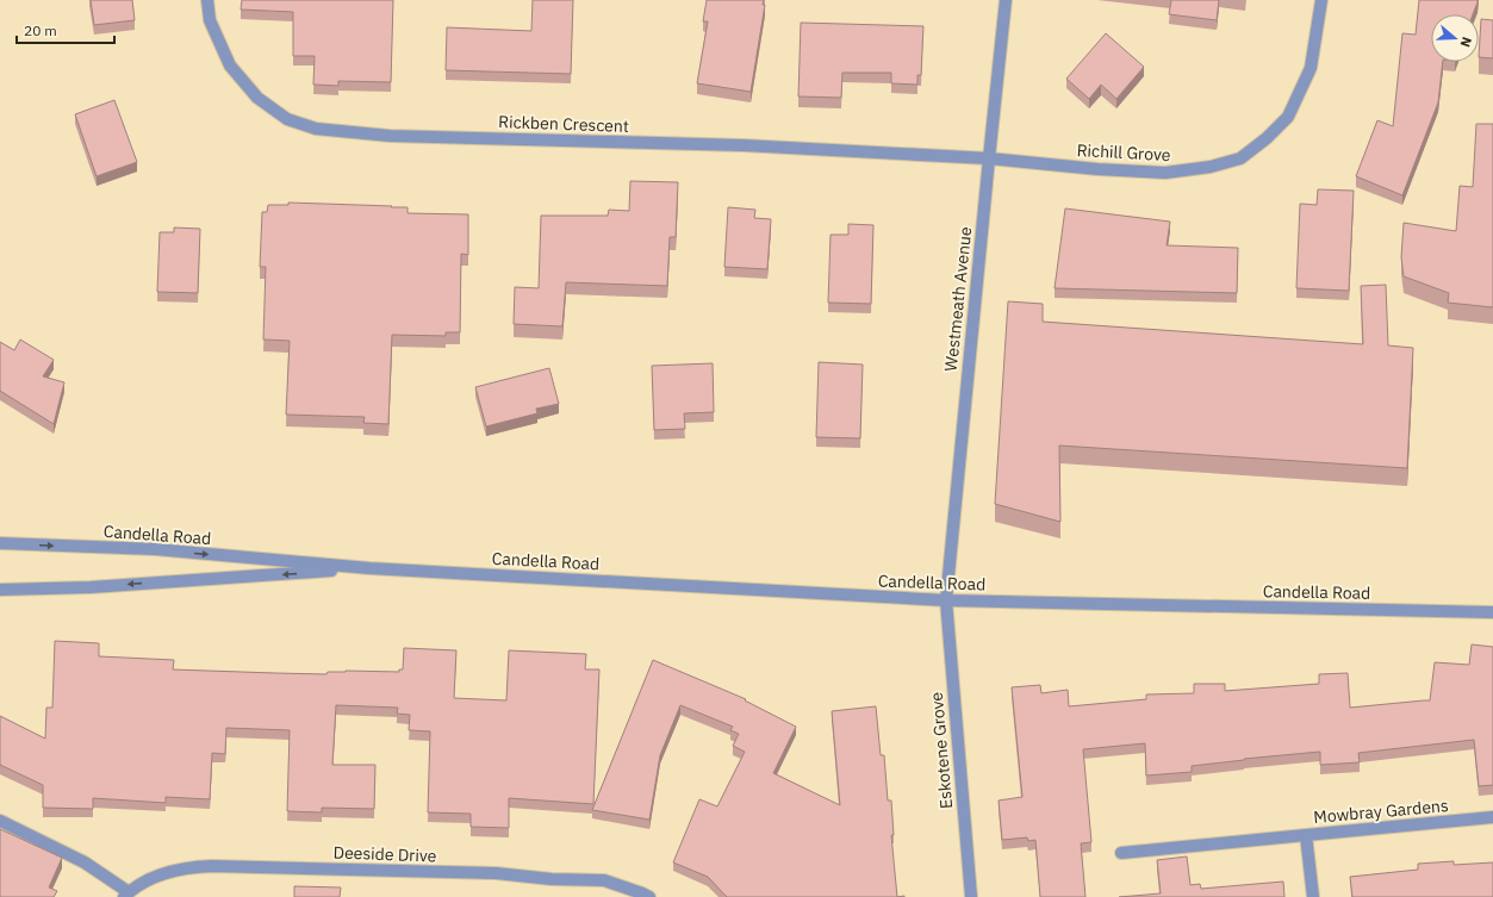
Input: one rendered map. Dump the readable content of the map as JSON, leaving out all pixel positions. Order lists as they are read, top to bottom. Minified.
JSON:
{"streets":{"street":["Rickben Crescent","Richill Grove","Westmeath Avenue","Candella Road","Eskotene Grove","Mowbray Gardens","Deeside Drive"]},"crossings":[["Rickben Crescent","Richill Grove"],["Rickben Crescent","Westmeath Avenue"],["Richill Grove","Westmeath Avenue"],["Westmeath Avenue","Candella Road"],["Westmeath Avenue","Eskotene Grove"],["Candella Road","Eskotene Grove"]],"scale_bar":"20 m","north":"right"}
